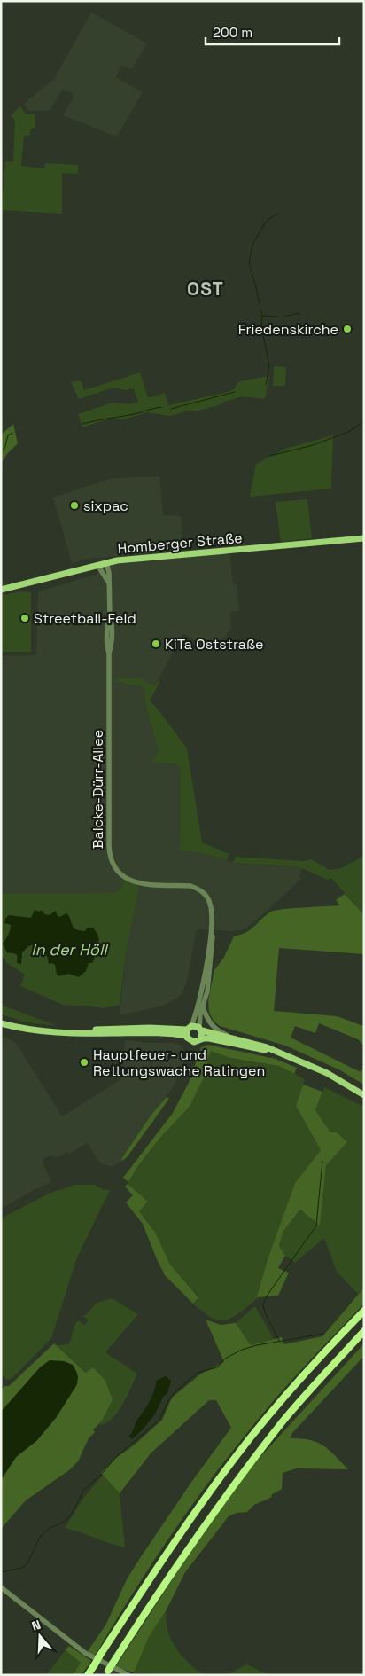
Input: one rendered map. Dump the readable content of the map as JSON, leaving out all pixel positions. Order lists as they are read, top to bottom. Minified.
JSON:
{"streets":{"main road":["Homberger Straße"],"street":["Balcke-Dürr-Allee"]},"crossings":[["Homberger Straße","Balcke-Dürr-Allee"]],"districts":["OST"],"water":["In der Höll"],"places":["Friedenskirche","sixpac","Streetball-Feld","KiTa Oststraße","Hauptfeuer- und Rettungswache Ratingen"],"scale_bar":"200 m","north":"top"}
